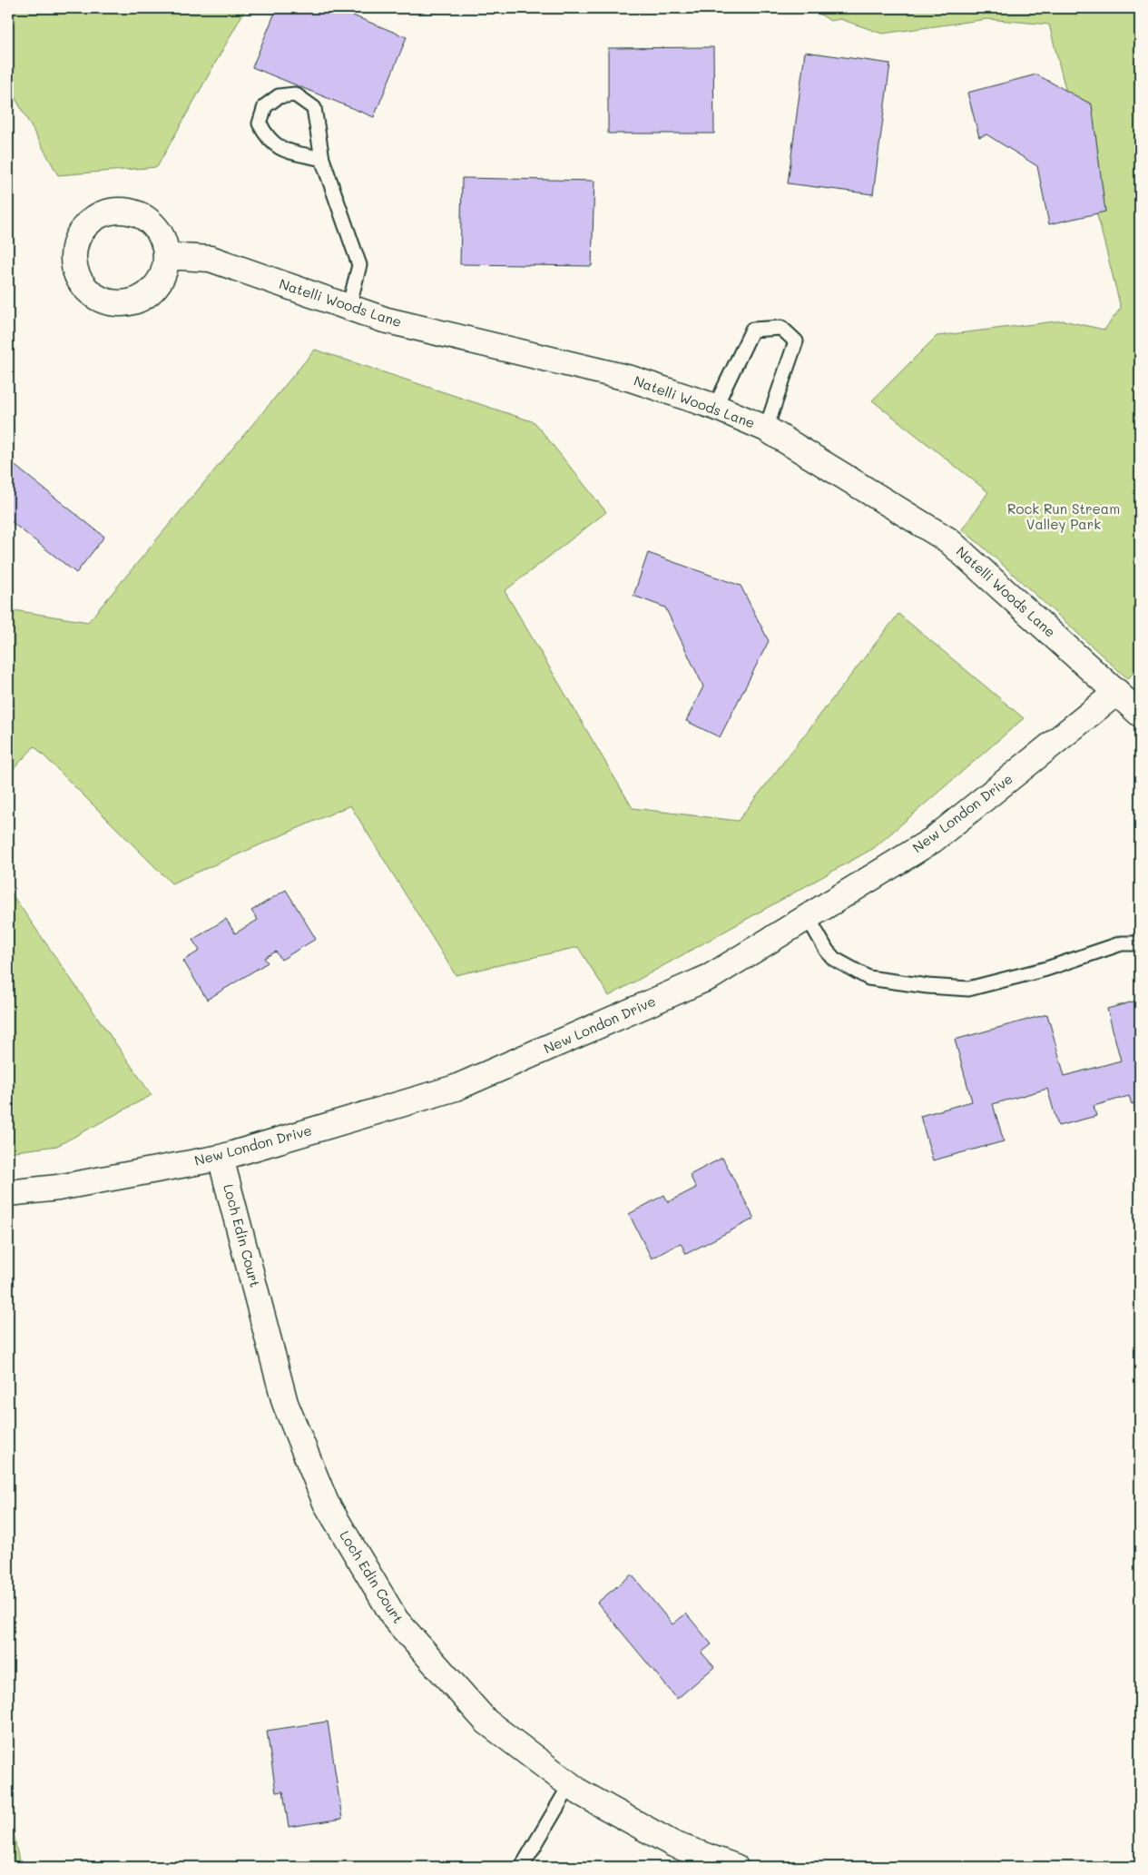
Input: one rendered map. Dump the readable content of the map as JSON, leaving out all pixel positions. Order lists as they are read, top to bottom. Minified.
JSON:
{"streets":{"street":["Natelli Woods Lane","New London Drive","Loch Edin Court"]},"crossings":[["Natelli Woods Lane","New London Drive"],["New London Drive","Loch Edin Court"]],"parks":["Rock Run Stream Valley Park"]}
